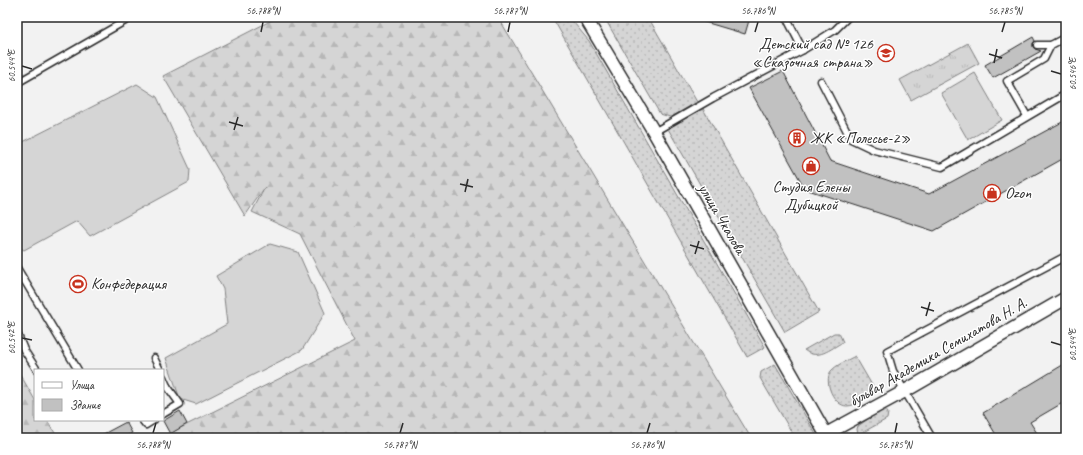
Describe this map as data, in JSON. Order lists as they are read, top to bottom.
{
  "streets": {
    "street": ["улица Чкалова", "бульвар Академика Семихатова Н. А."]
  },
  "crossings": [
    ["улица Чкалова", "бульвар Академика Семихатова Н. А."]
  ],
  "places": {
    "school or university": ["Детский сад № 126 «Сказочная страна»"],
    "building": ["ЖК «Полесье-2»"],
    "shop": ["Студия Елены Дубицкой", "Ozon"],
    "sports": ["Конфедерация"]
  },
  "legend": ["Улица", "Здание"],
  "coordinates": [
    "56.788°N",
    "56.787°N",
    "56.786°N",
    "56.785°N",
    "60.544°E",
    "60.546°E",
    "60.542°E"
  ]
}
